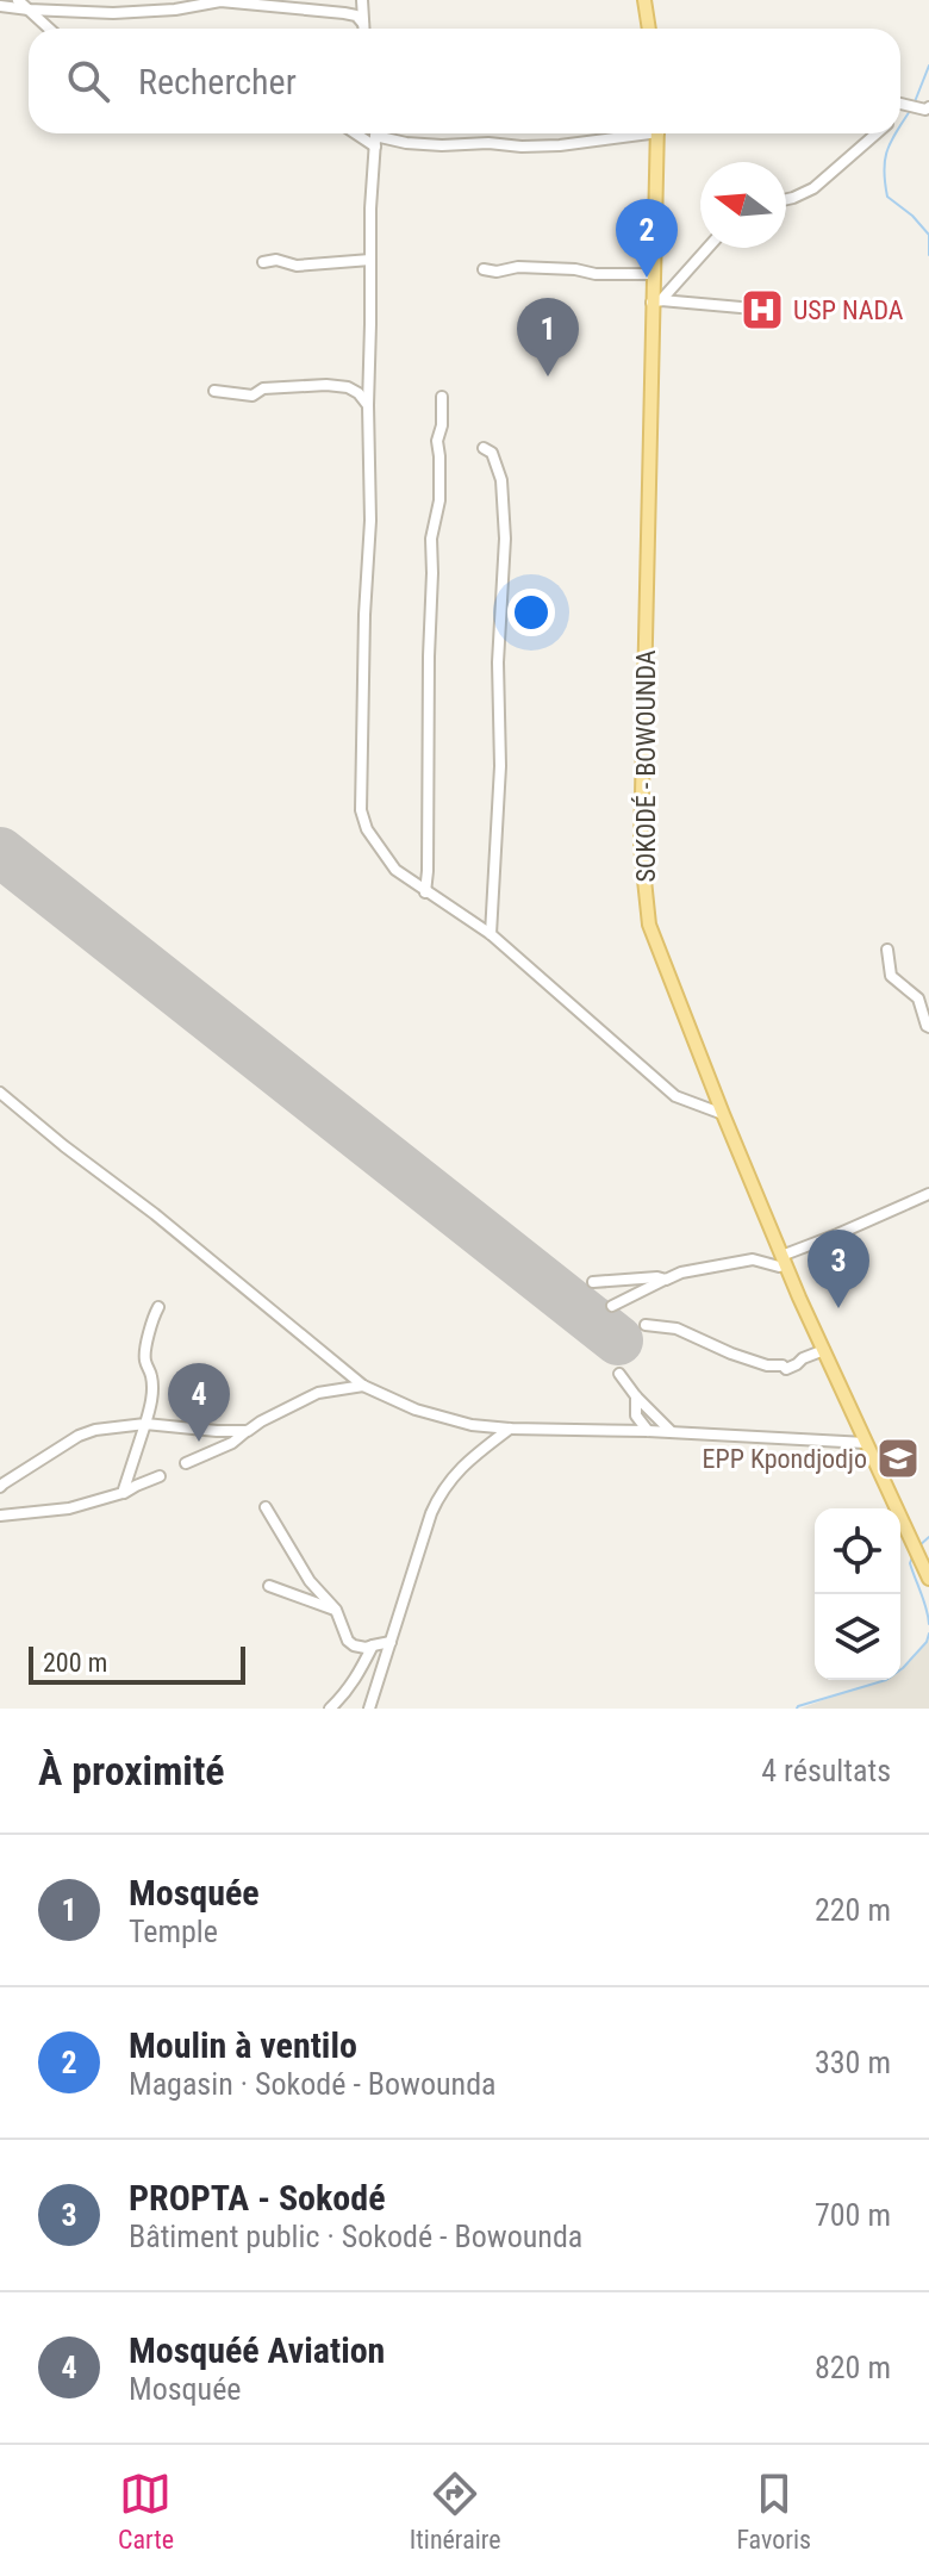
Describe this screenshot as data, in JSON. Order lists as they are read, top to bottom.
{
  "streets": {
    "main road": ["SOKODÉ - BOWOUNDA"]
  },
  "places": {
    "hospital": ["USP NADA"],
    "school or university": ["EPP Kpondjodjo"]
  },
  "scale_bar": "200 m",
  "north": "left",
  "page": {
    "search": "Rechercher",
    "pins": [
      "2",
      "1",
      "3",
      "4"
    ],
    "scale": "200 m",
    "heading": ["À proximité", "4 résultats"],
    "list": [
      {
        "mark": "1",
        "name": "Mosquée",
        "note": "Temple",
        "value": "220 m"
      },
      {
        "mark": "2",
        "name": "Moulin à ventilo",
        "note": "Magasin · Sokodé - Bowounda",
        "value": "330 m"
      },
      {
        "mark": "3",
        "name": "PROPTA - Sokodé",
        "note": "Bâtiment public · Sokodé - Bowounda",
        "value": "700 m"
      },
      {
        "mark": "4",
        "name": "Mosquéé Aviation",
        "note": "Mosquée",
        "value": "820 m"
      }
    ],
    "nav": ["Carte", "Itinéraire", "Favoris"]
  }
}
